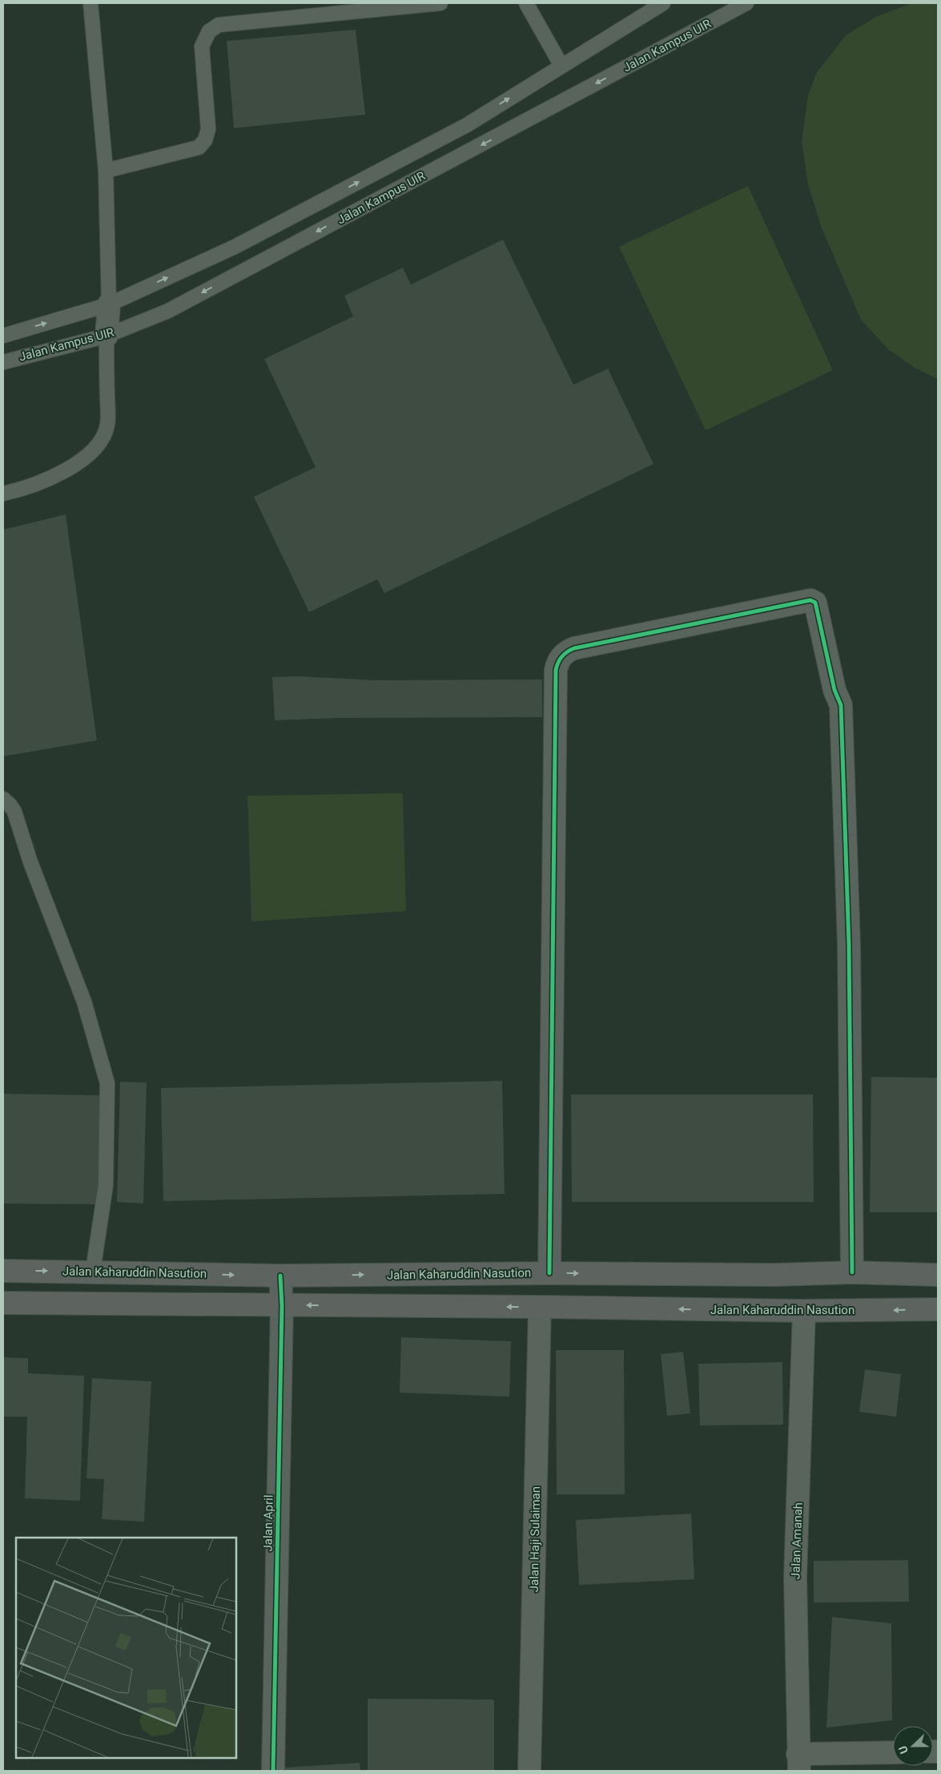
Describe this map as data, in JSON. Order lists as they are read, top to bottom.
{
  "streets": {
    "highway": ["Jalan Kaharuddin Nasution"],
    "street": ["Jalan April", "Jalan Haji Sulaiman", "Jalan Amanah"],
    "lane": ["Jalan Kampus UIR"]
  },
  "crossings": [
    ["Jalan Kaharuddin Nasution", "Jalan April"],
    ["Jalan Kaharuddin Nasution", "Jalan Haji Sulaiman"],
    ["Jalan Kaharuddin Nasution", "Jalan Amanah"]
  ],
  "north": "left"
}
